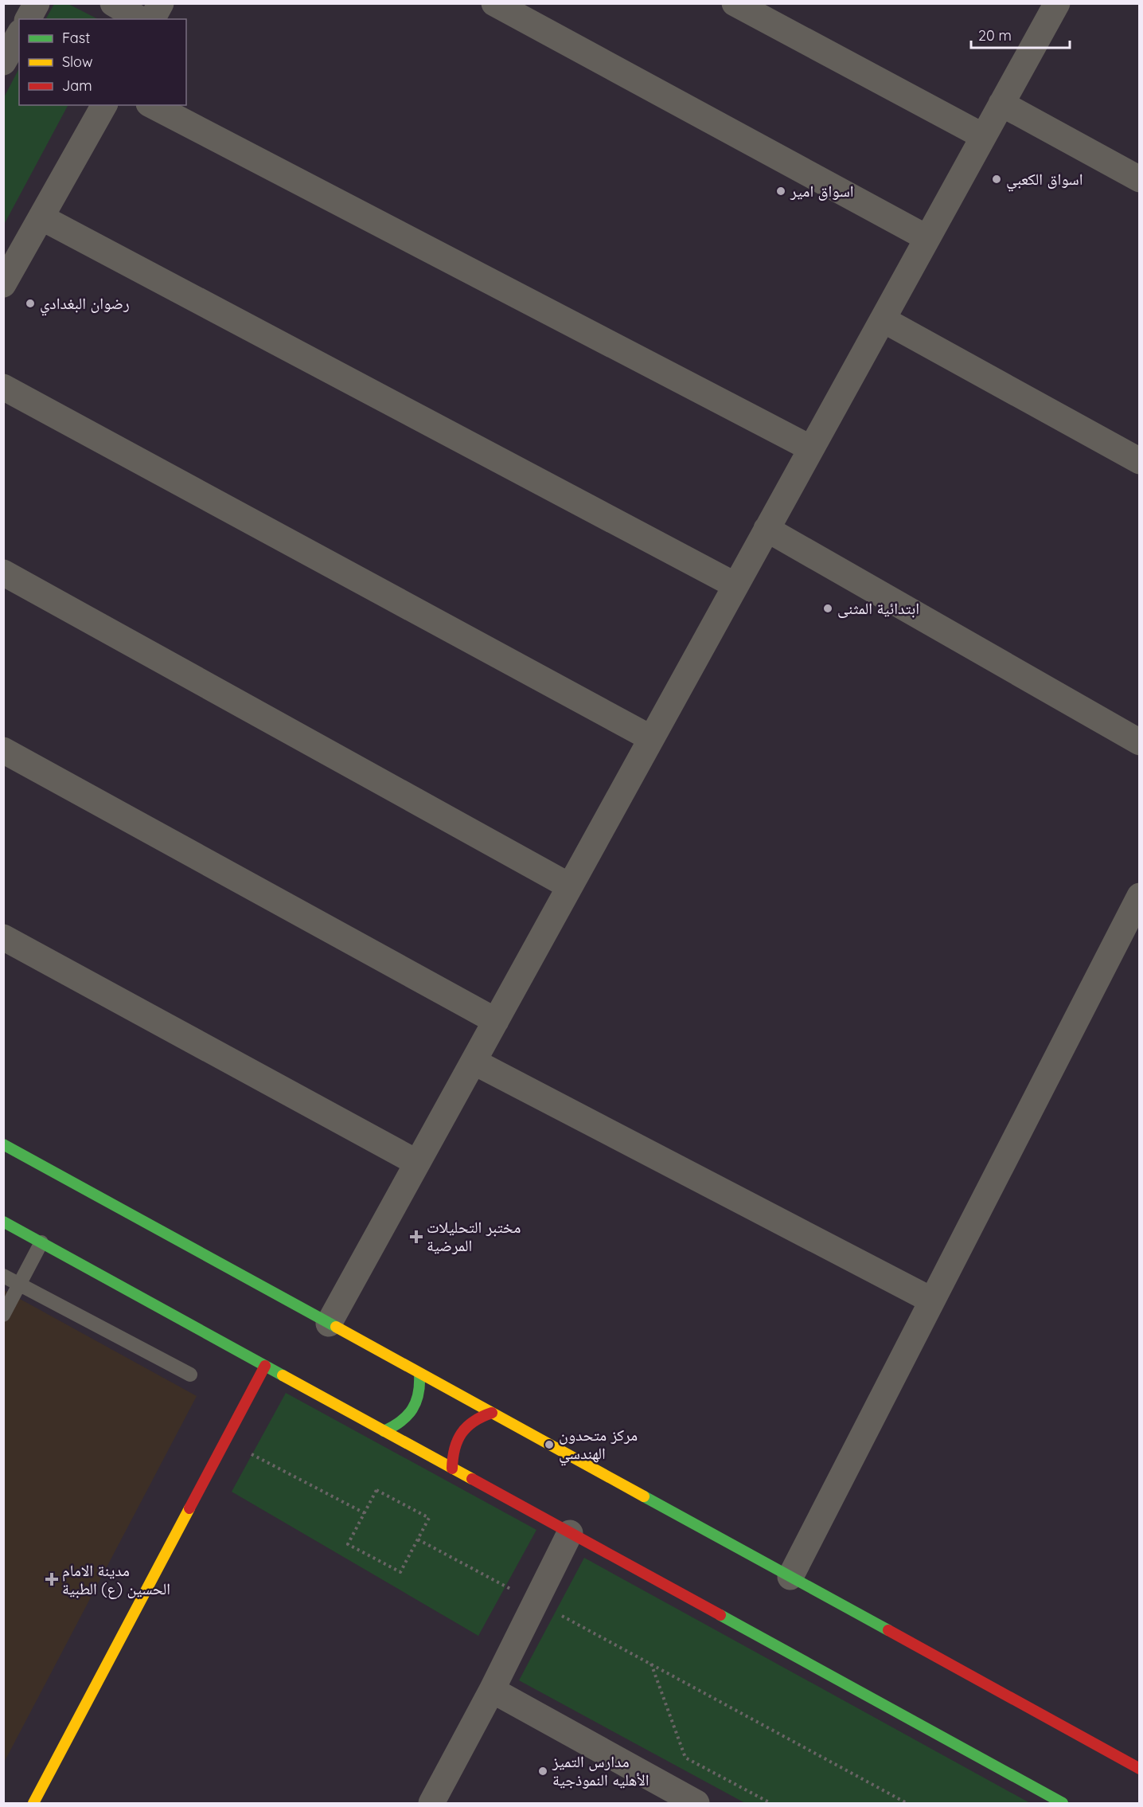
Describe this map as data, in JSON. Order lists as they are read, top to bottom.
{
  "places": {
    "other": [
      "اسواق الكعبي",
      "اسواق امير",
      "رضوان البغدادي",
      "ابتدائية المثنى",
      "مركز متحدون الهندسي",
      "مدارس التميز الأهليه النموذجية"
    ],
    "health": ["مختبر التحليلات المرضية", "مدينة الامام الحسين (ع) الطبية"]
  },
  "legend": ["Fast", "Slow", "Jam"],
  "scale_bar": "20 m"
}
